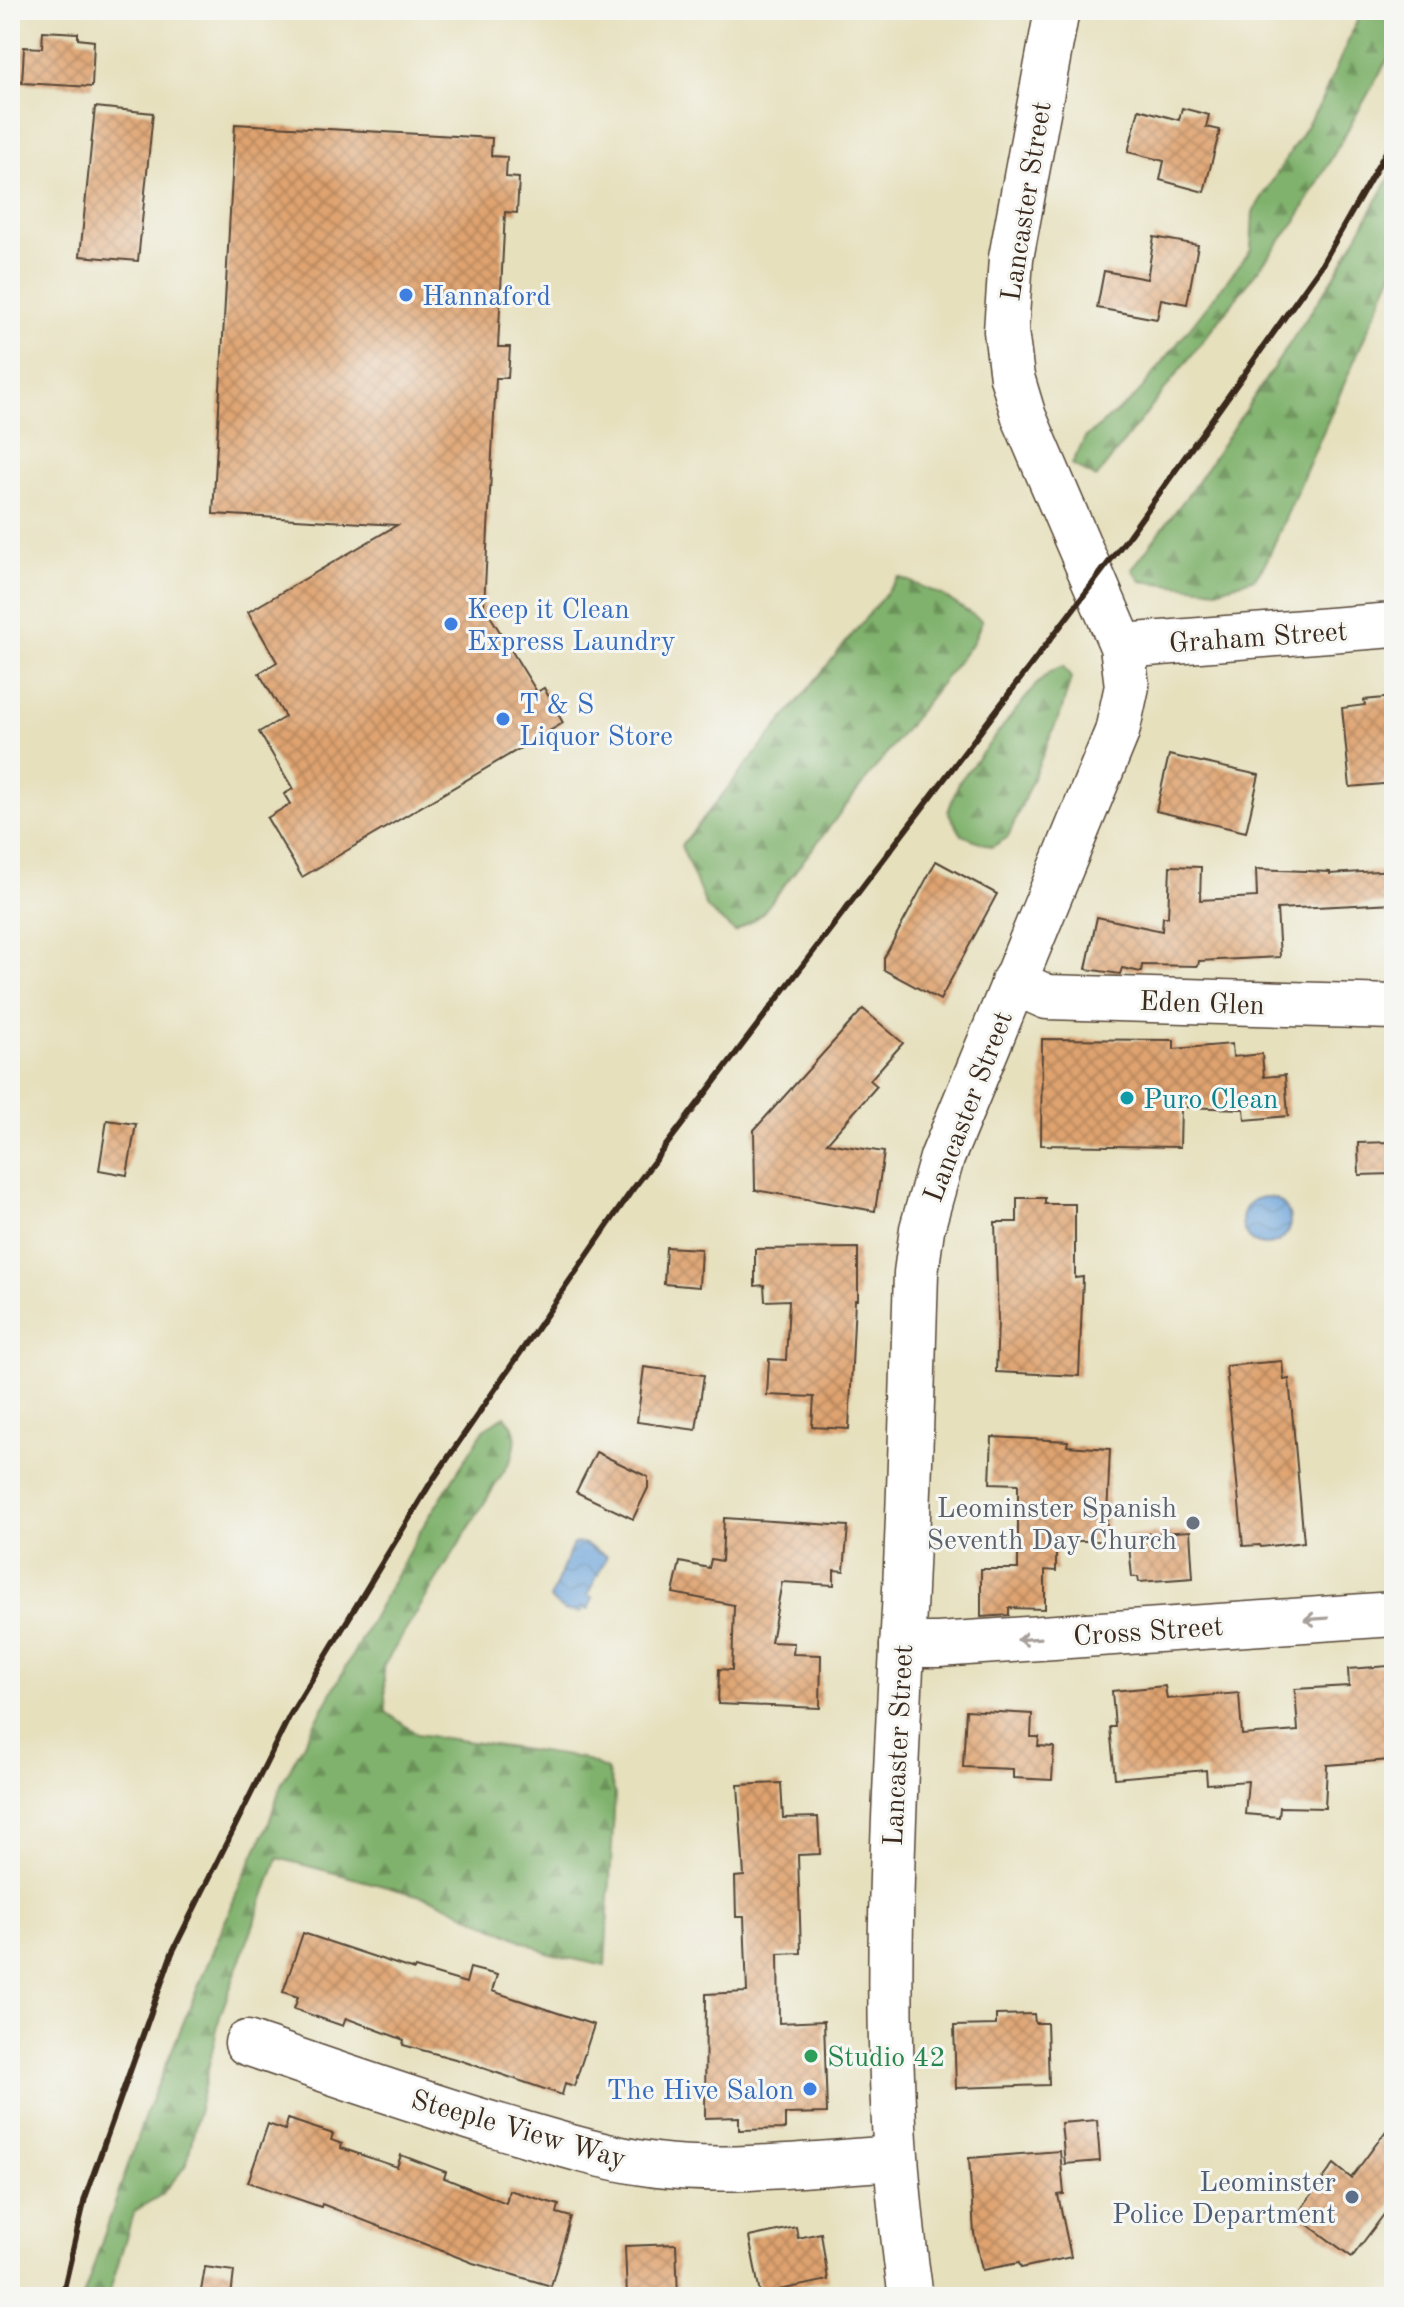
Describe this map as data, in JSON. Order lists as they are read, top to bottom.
{
  "streets": {
    "main road": [
      "Lancaster Street",
      "Graham Street",
      "Eden Glen",
      "Cross Street",
      "Steeple View Way"
    ]
  },
  "crossings": [
    ["Lancaster Street", "Graham Street"],
    ["Lancaster Street", "Eden Glen"],
    ["Lancaster Street", "Cross Street"],
    ["Lancaster Street", "Steeple View Way"]
  ],
  "one_way": ["Cross Street"],
  "places": [
    "Hannaford",
    "Keep it Clean Express Laundry",
    "T & S Liquor Store",
    "Puro Clean",
    "Leominster Spanish Seventh Day Church",
    "Studio 42",
    "The Hive Salon",
    "Leominster Police Department"
  ]
}
